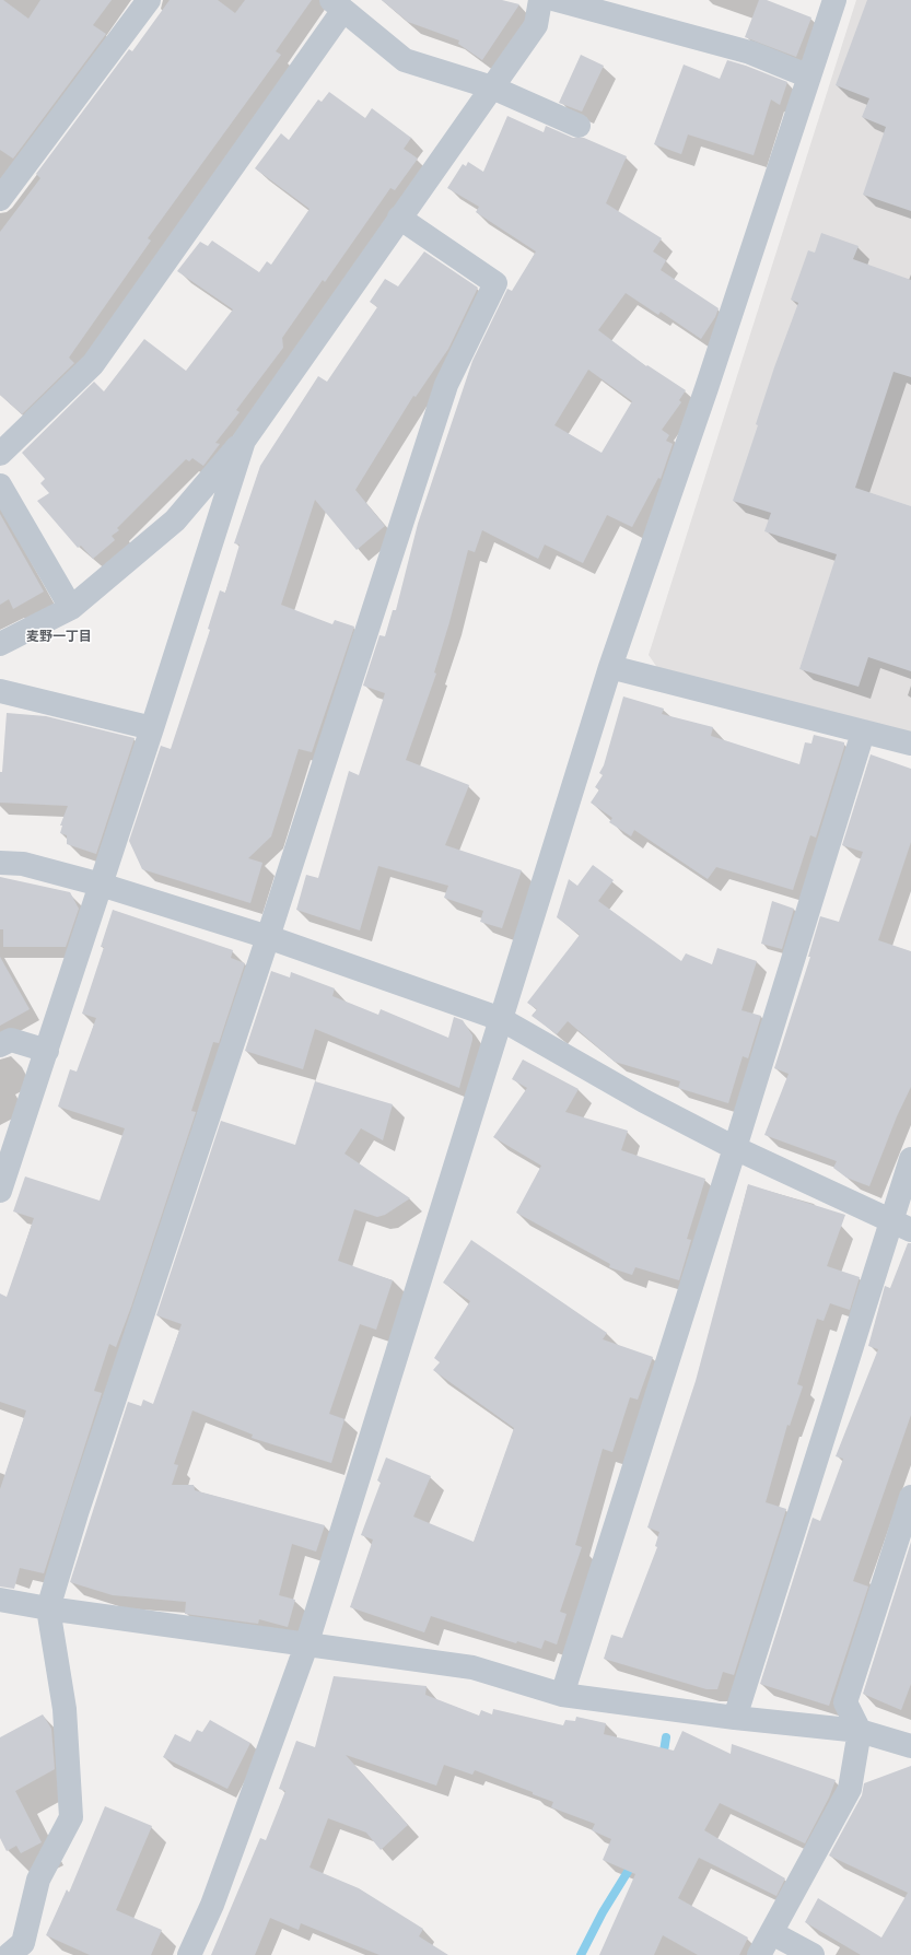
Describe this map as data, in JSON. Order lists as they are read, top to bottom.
{
  "districts": ["麦野一丁目"]
}
